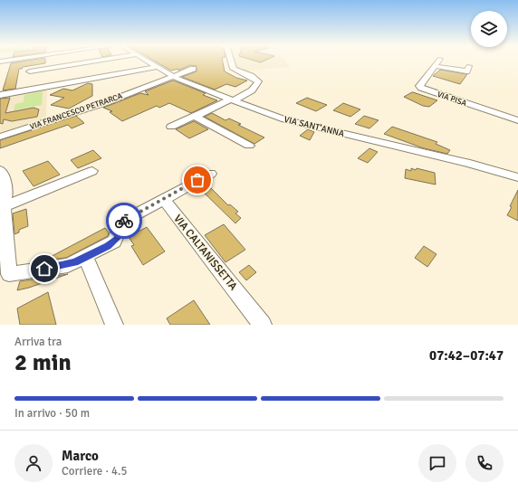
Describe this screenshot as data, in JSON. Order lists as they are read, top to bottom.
{
  "streets": {
    "street": [
      "VIA PISA",
      "VIA FRANCESCO PETRARCA",
      "VIA SANT'ANNA",
      "VIA CALTANISSETTA"
    ]
  },
  "crossings": [
    ["VIA FRANCESCO PETRARCA", "VIA SANT'ANNA"]
  ],
  "page": {
    "heading": ["2 min", "Arriva tra", "07:42–07:47"],
    "panel": ["Marco", "Corriere · 4.5"],
    "bar": "In arrivo · 50 m"
  }
}
